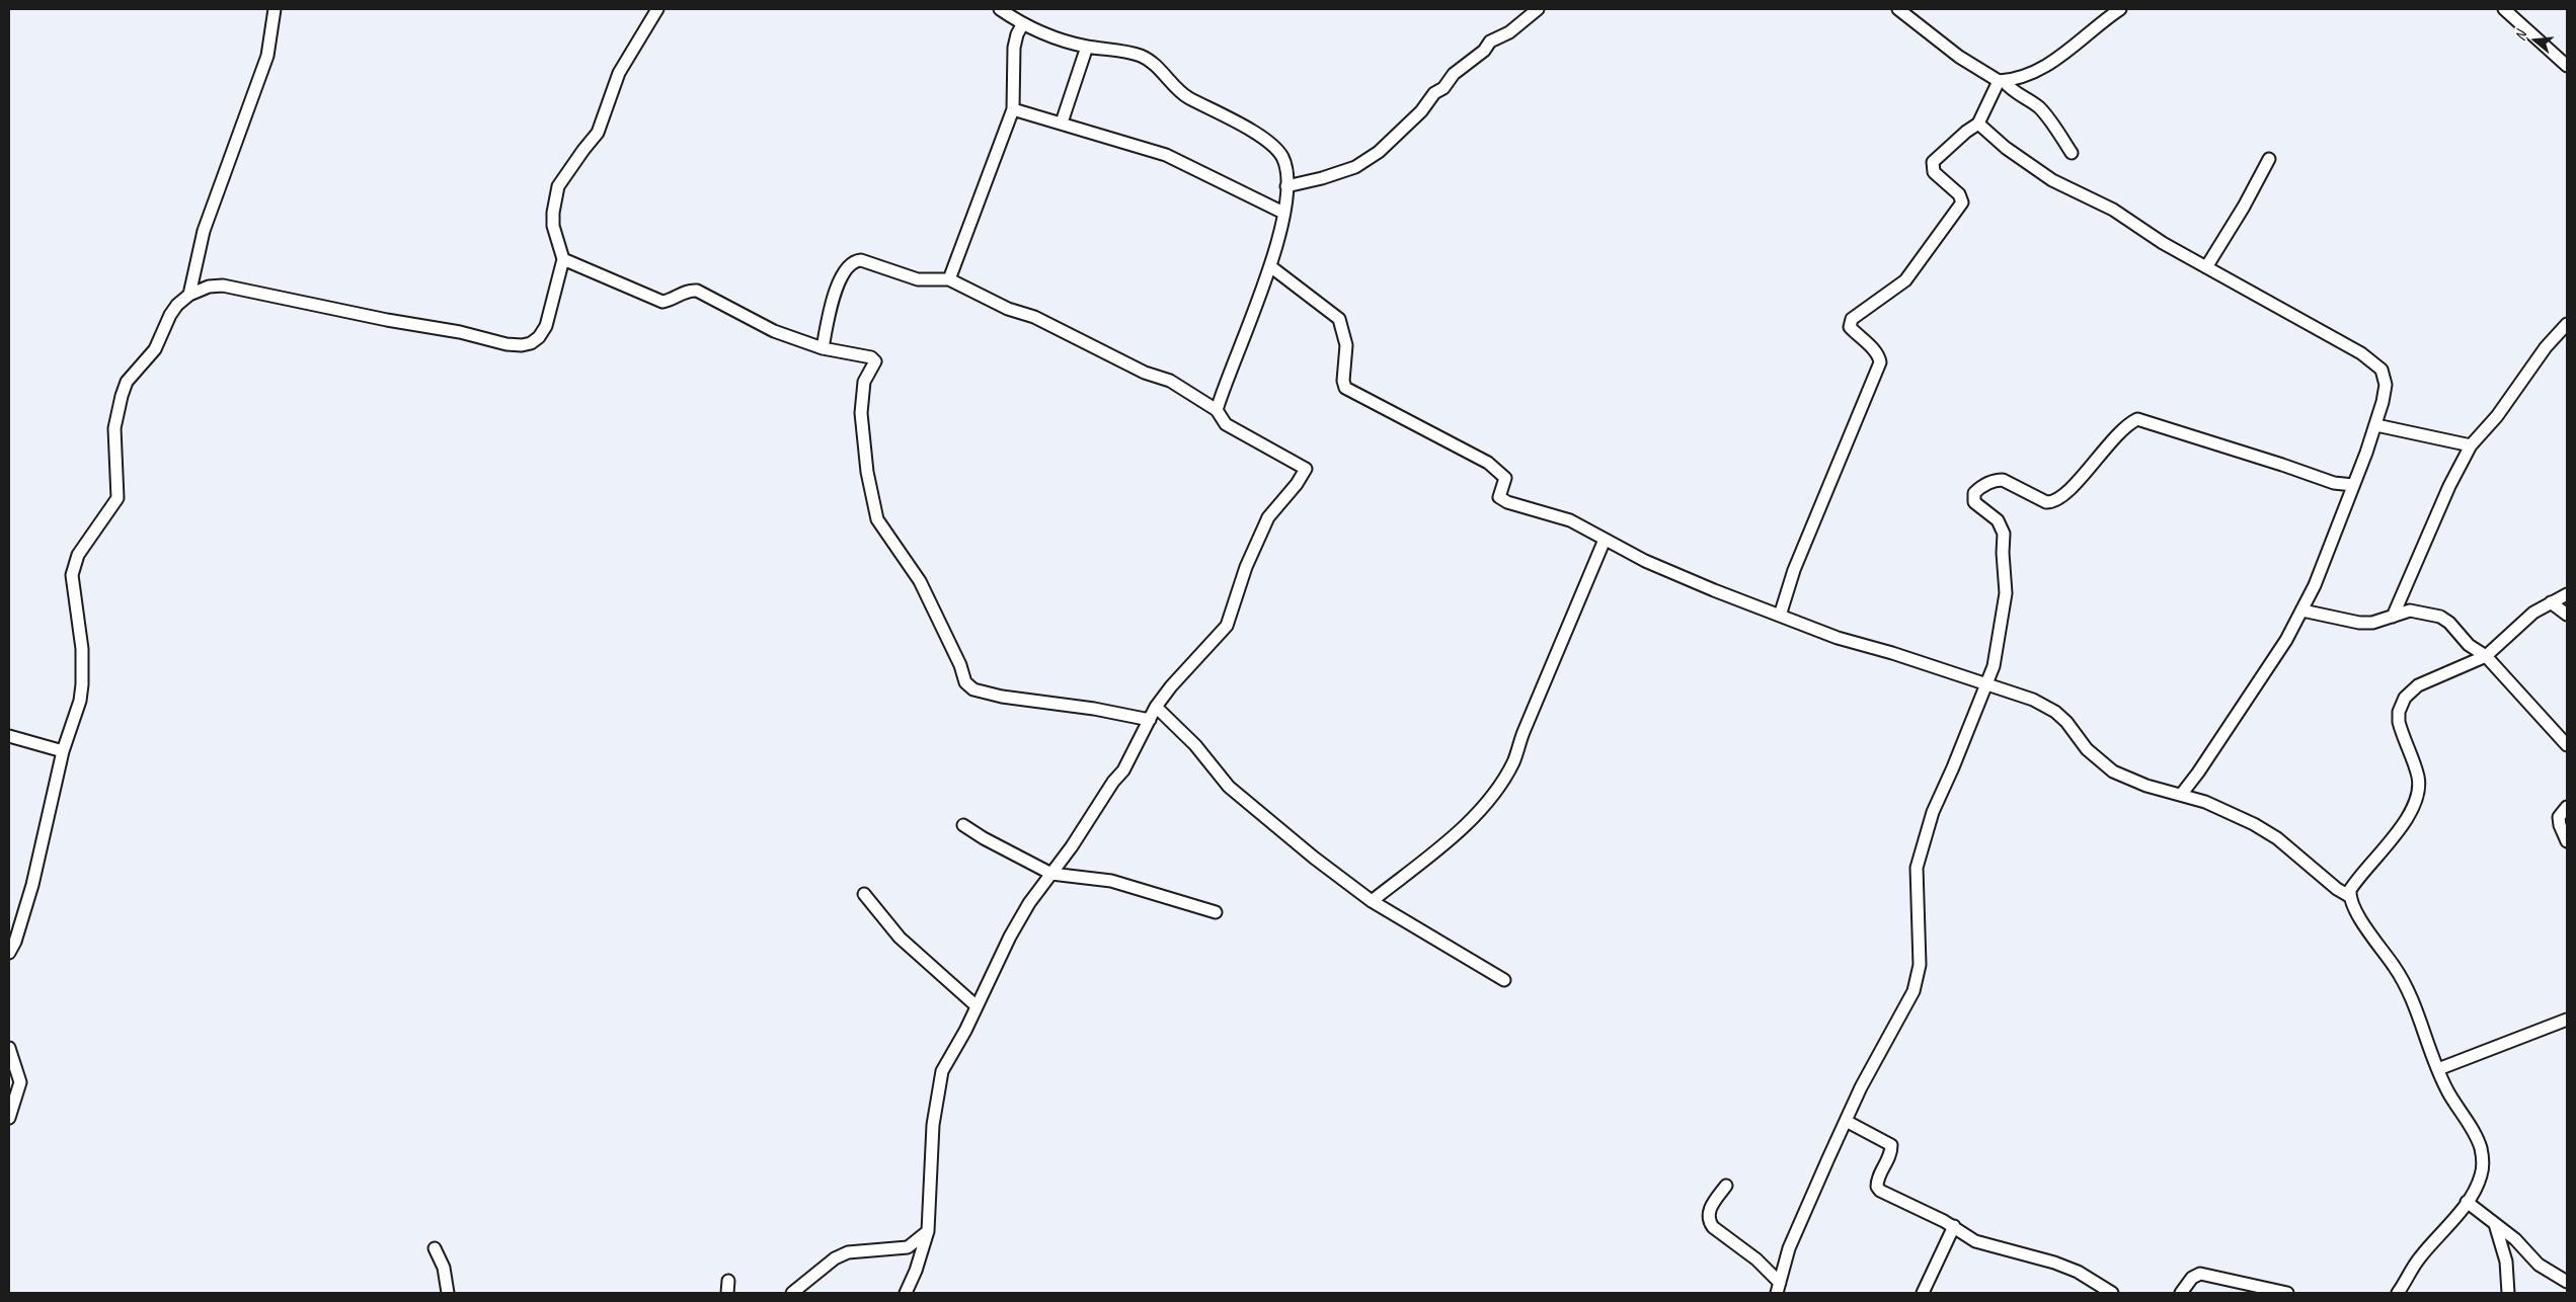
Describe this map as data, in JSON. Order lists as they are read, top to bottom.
{
  "north": "left"
}
